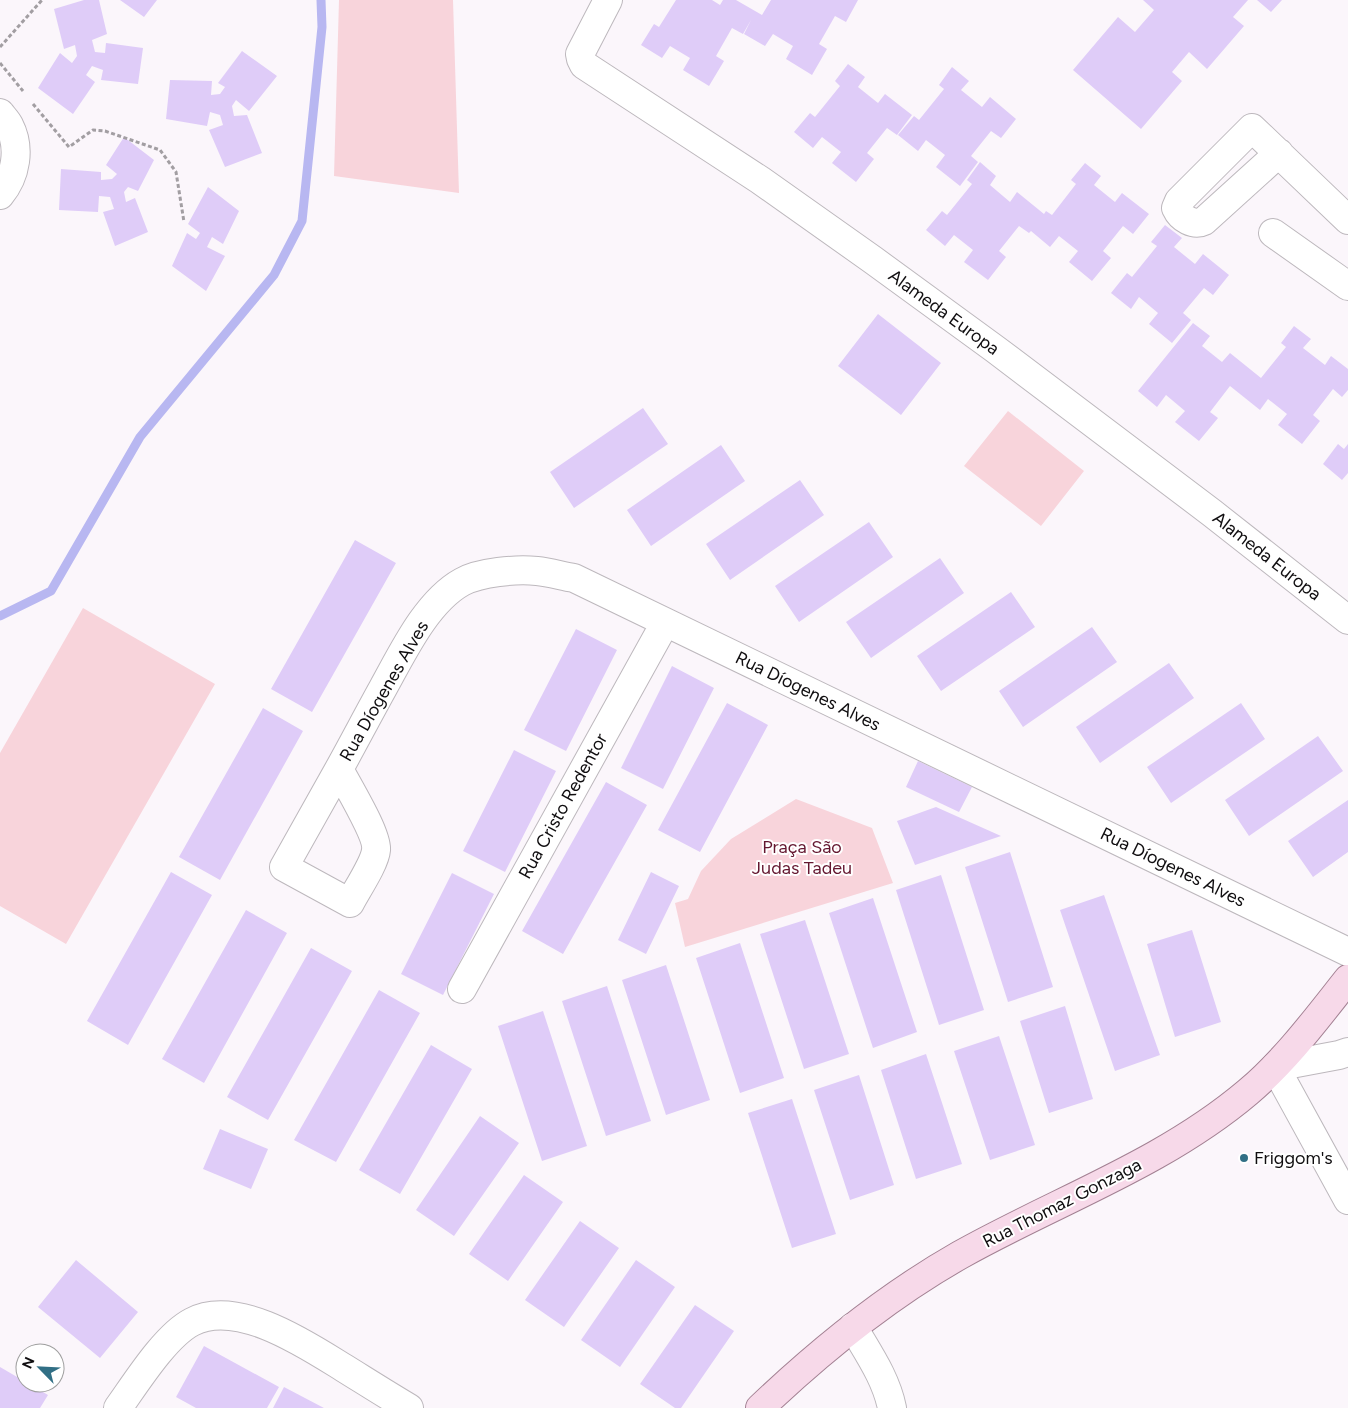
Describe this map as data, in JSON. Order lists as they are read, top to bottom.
{
  "streets": {
    "main road": ["Rua Thomaz Gonzaga"],
    "street": ["Alameda Europa", "Rua Díogenes Alves", "Rua Cristo Redentor"]
  },
  "crossings": [
    ["Rua Díogenes Alves", "Rua Cristo Redentor"]
  ],
  "parks": ["Praça São Judas Tadeu"],
  "places": ["Friggom's"],
  "north": "top left"
}
